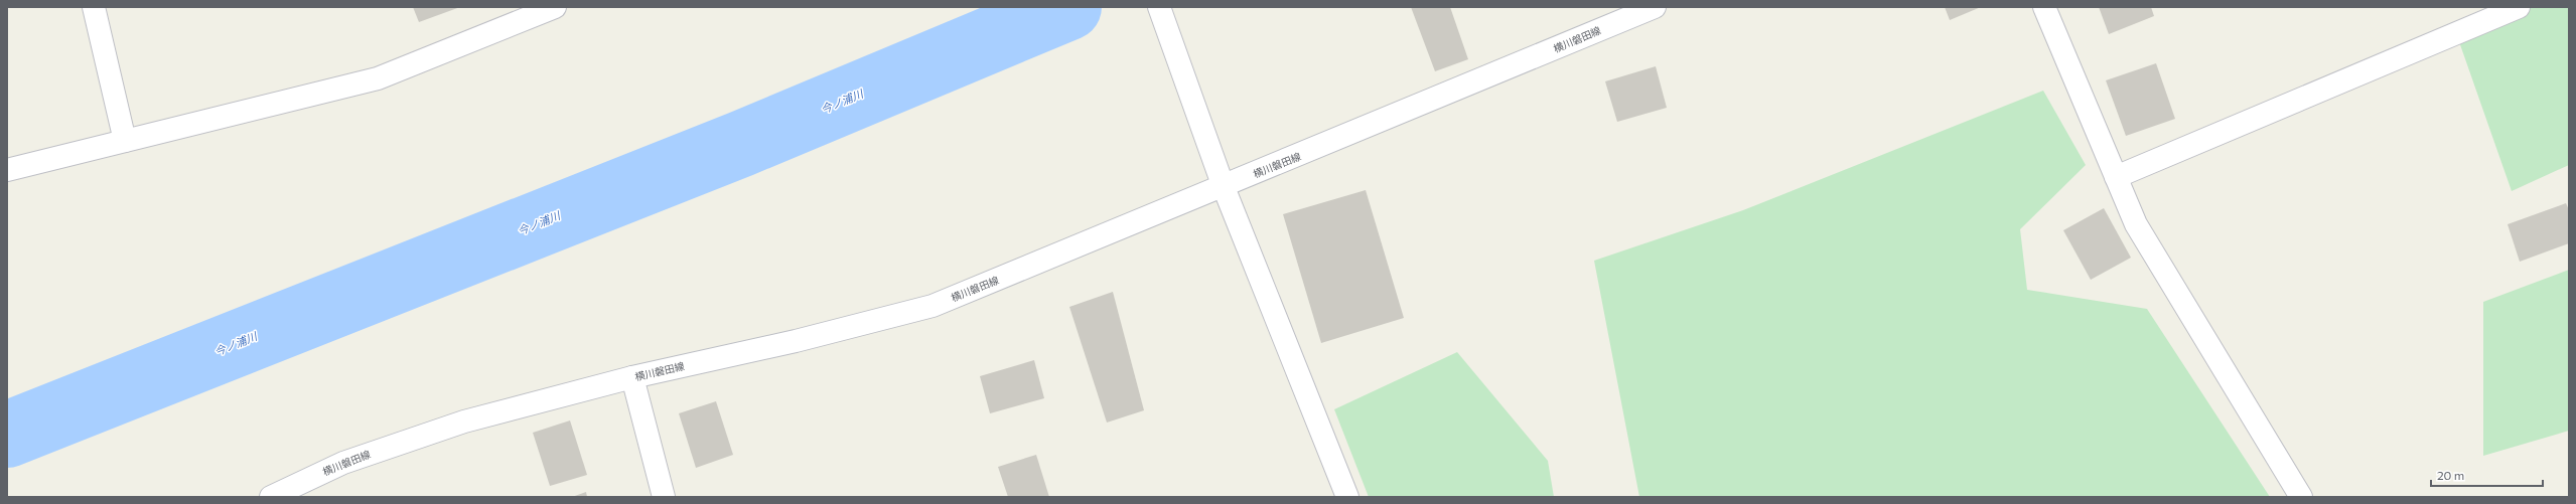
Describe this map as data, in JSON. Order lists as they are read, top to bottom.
{
  "streets": {
    "street": ["横川磐田線"]
  },
  "water": ["今ノ浦川"],
  "scale_bar": "20 m"
}
